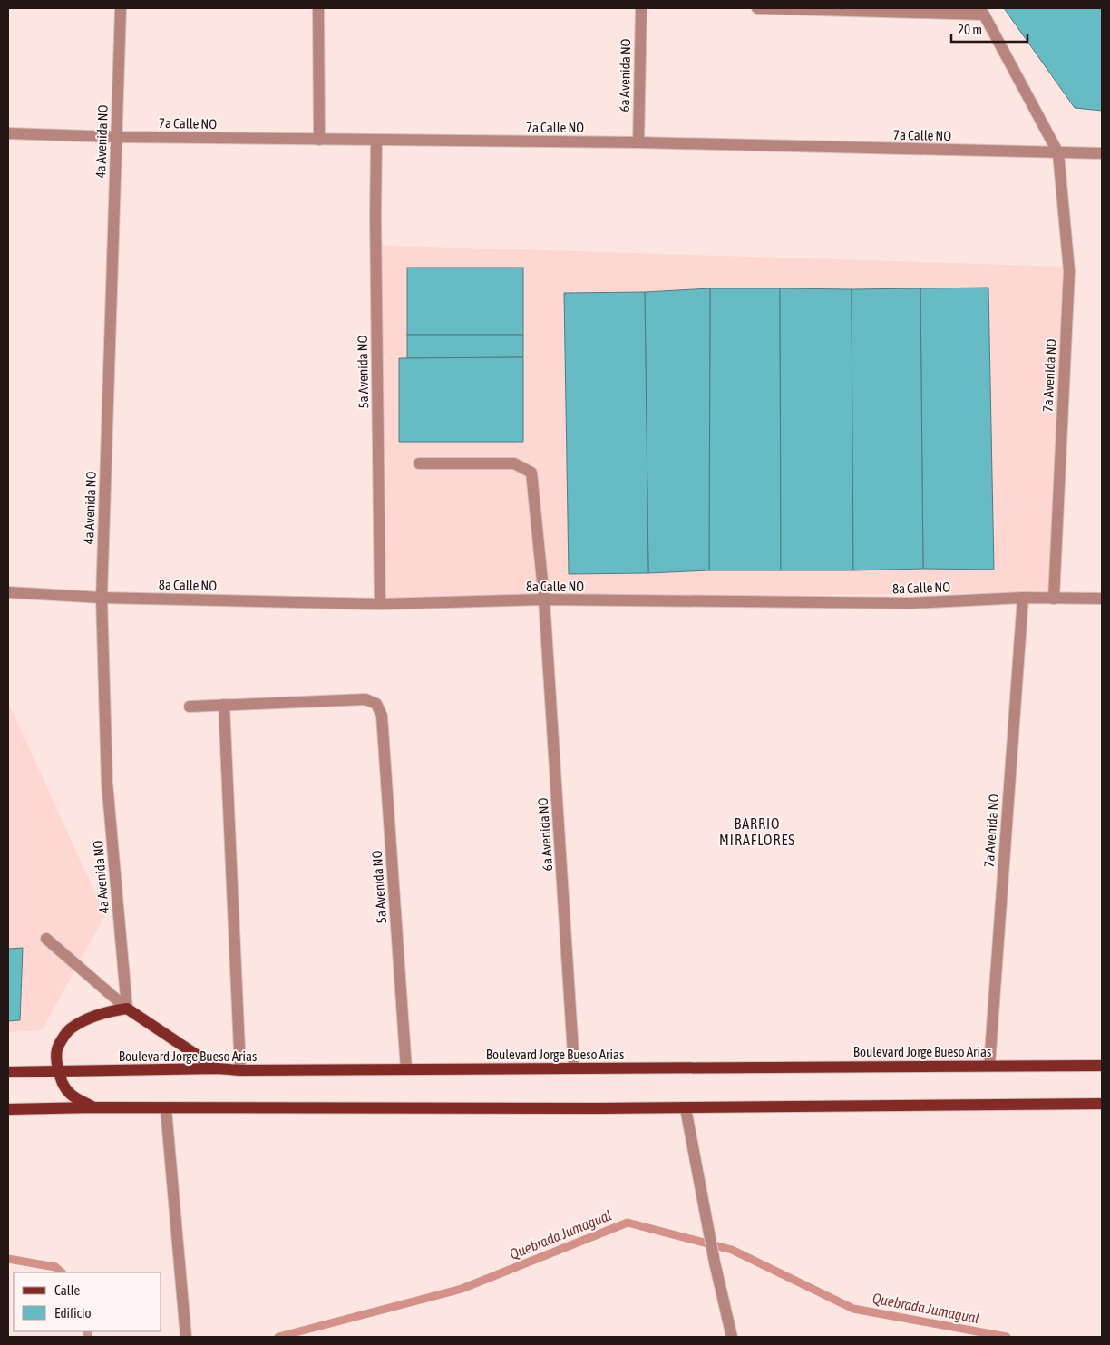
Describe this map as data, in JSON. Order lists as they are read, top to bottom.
{
  "streets": {
    "main road": ["Boulevard Jorge Bueso Arias"],
    "street": [
      "6a Avenida NO",
      "7a Calle NO",
      "4a Avenida NO",
      "5a Avenida NO",
      "7a Avenida NO",
      "8a Calle NO"
    ]
  },
  "crossings": [
    ["6a Avenida NO", "7a Calle NO"],
    ["6a Avenida NO", "8a Calle NO"],
    ["6a Avenida NO", "Boulevard Jorge Bueso Arias"],
    ["7a Calle NO", "4a Avenida NO"],
    ["7a Calle NO", "5a Avenida NO"],
    ["7a Calle NO", "7a Avenida NO"],
    ["4a Avenida NO", "8a Calle NO"],
    ["5a Avenida NO", "8a Calle NO"],
    ["5a Avenida NO", "Boulevard Jorge Bueso Arias"],
    ["7a Avenida NO", "8a Calle NO"],
    ["7a Avenida NO", "Boulevard Jorge Bueso Arias"]
  ],
  "districts": ["BARRIO MIRAFLORES"],
  "water": ["Quebrada Jumagual"],
  "legend": ["Calle", "Edificio"],
  "scale_bar": "20 m"
}
